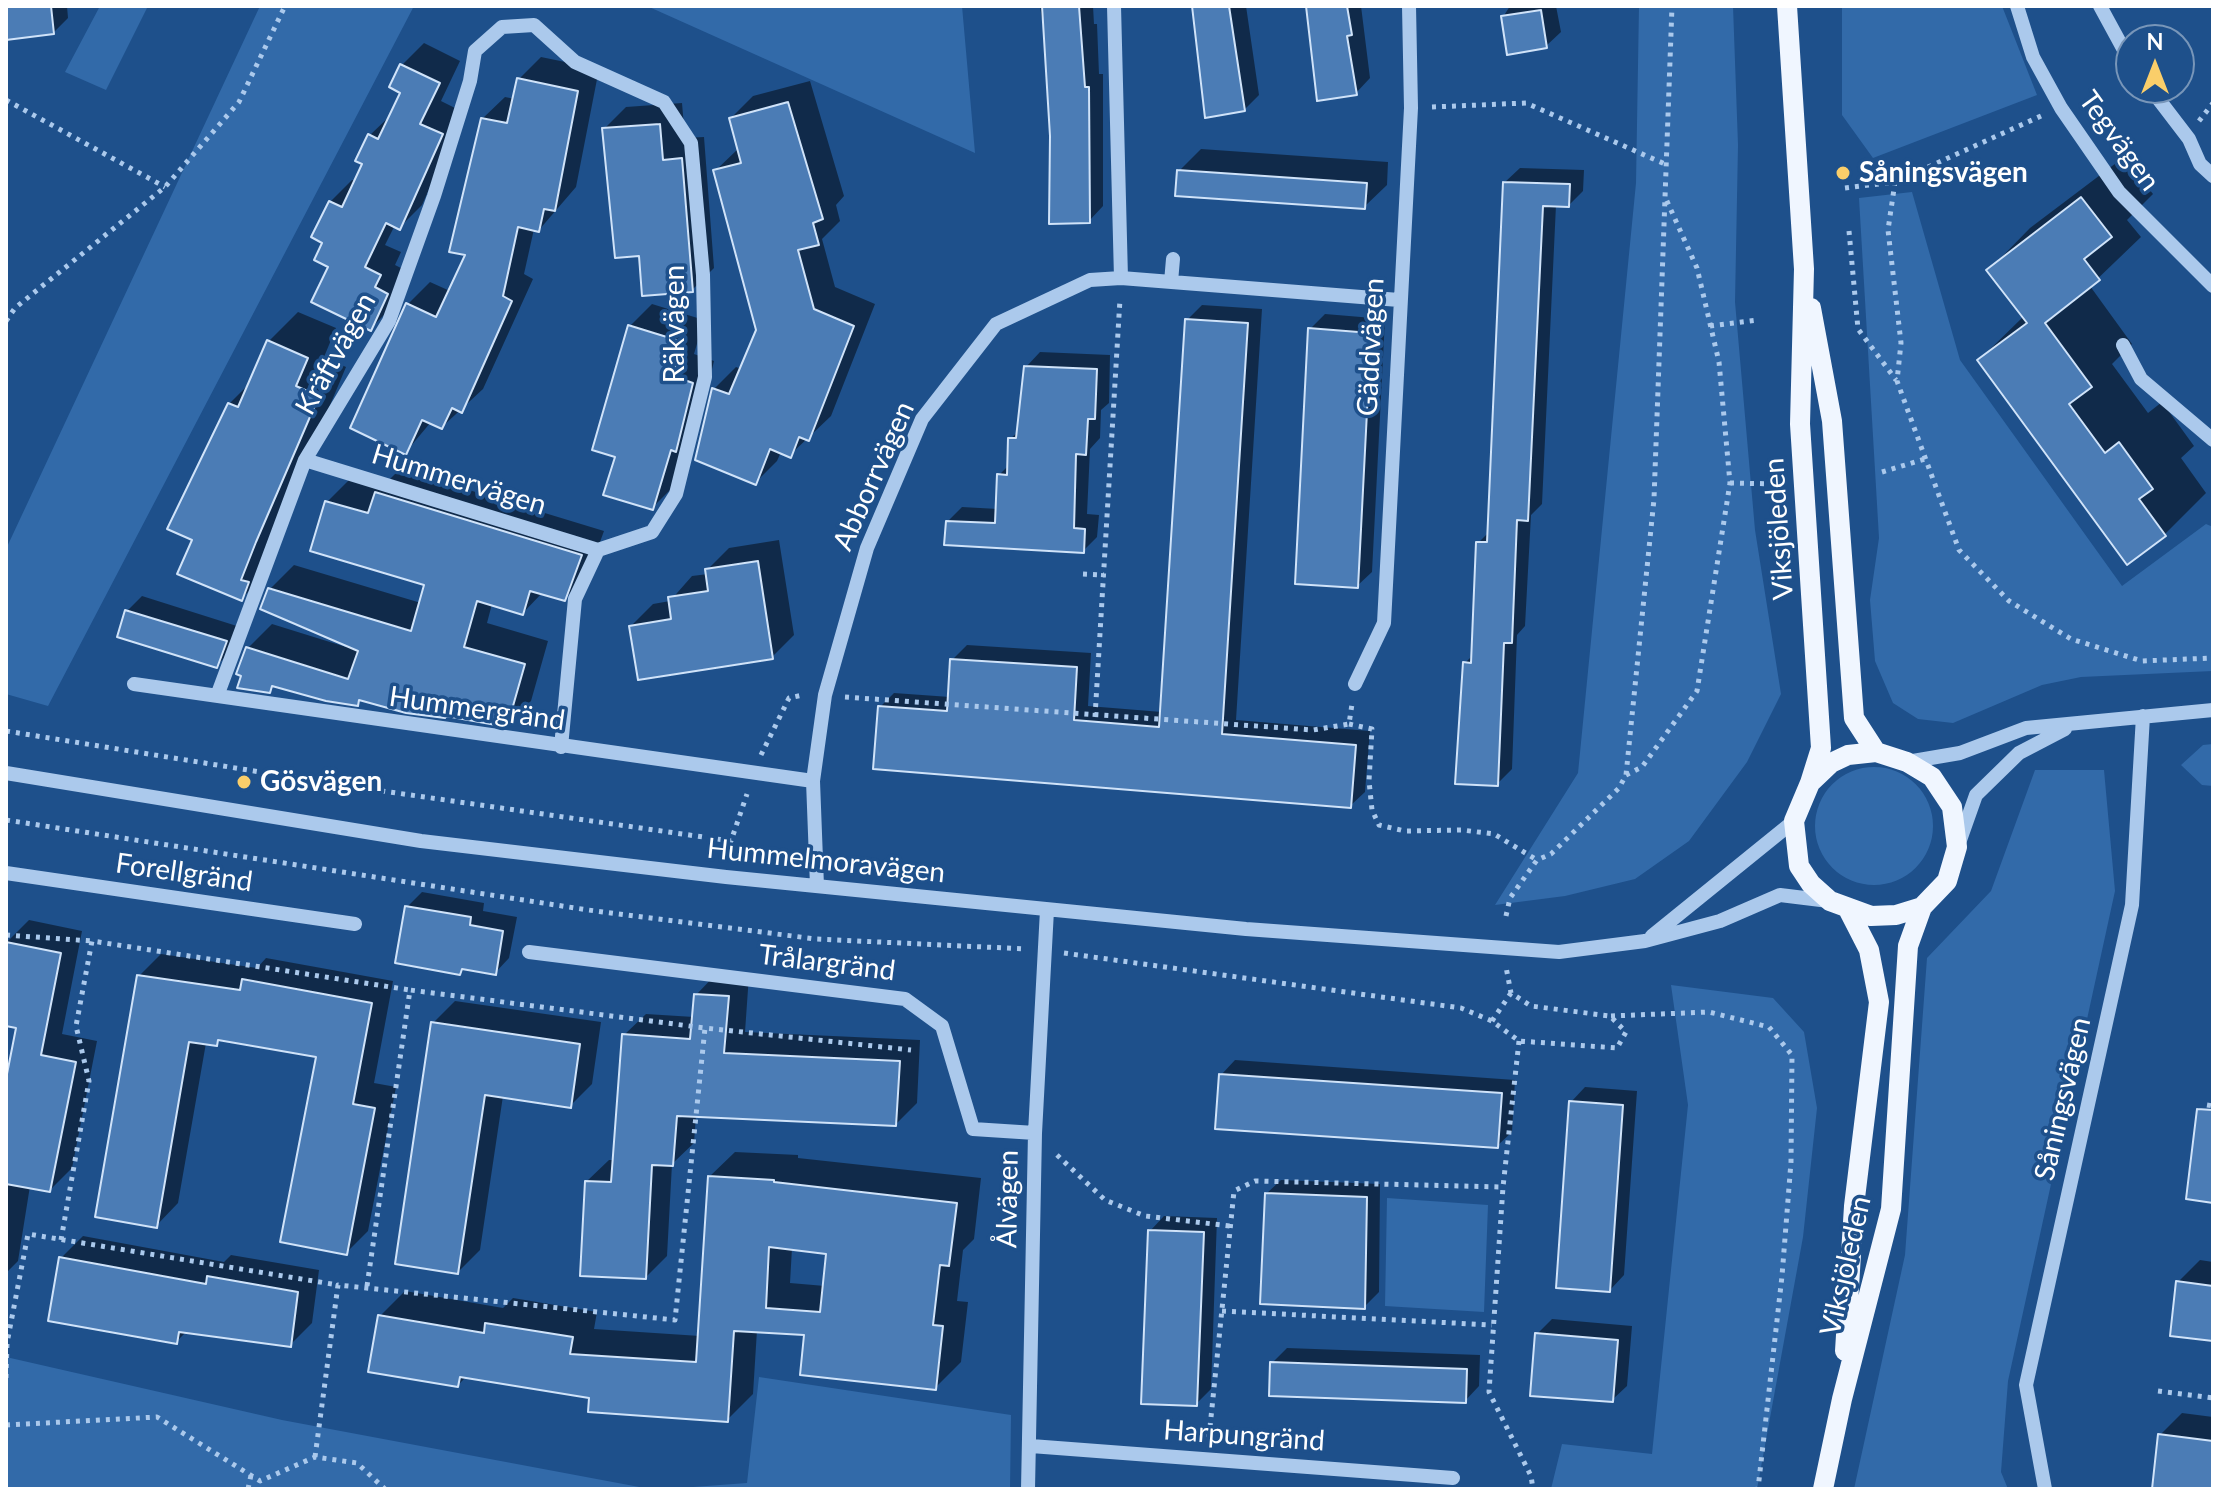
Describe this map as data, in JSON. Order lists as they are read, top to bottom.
{
  "streets": {
    "main road": ["Viksjöleden"],
    "street": [
      "Tegvägen",
      "Räkvägen",
      "Gäddvägen",
      "Kräftvägen",
      "Abborrvägen",
      "Hummervägen",
      "Hummergränd",
      "Hummelmoravägen",
      "Forellgränd",
      "Trålargränd",
      "Såningsvägen",
      "Ålvägen",
      "Harpungränd"
    ]
  },
  "crossings": [
    ["Räkvägen", "Kräftvägen"],
    ["Räkvägen", "Hummervägen"],
    ["Gäddvägen", "Abborrvägen"],
    ["Kräftvägen", "Hummervägen"],
    ["Kräftvägen", "Hummergränd"],
    ["Abborrvägen", "Hummergränd"],
    ["Abborrvägen", "Hummelmoravägen"],
    ["Viksjöleden", "Hummelmoravägen"],
    ["Hummelmoravägen", "Ålvägen"],
    ["Trålargränd", "Ålvägen"],
    ["Ålvägen", "Harpungränd"]
  ],
  "places": ["Såningsvägen", "Gösvägen"],
  "north": "top"
}
